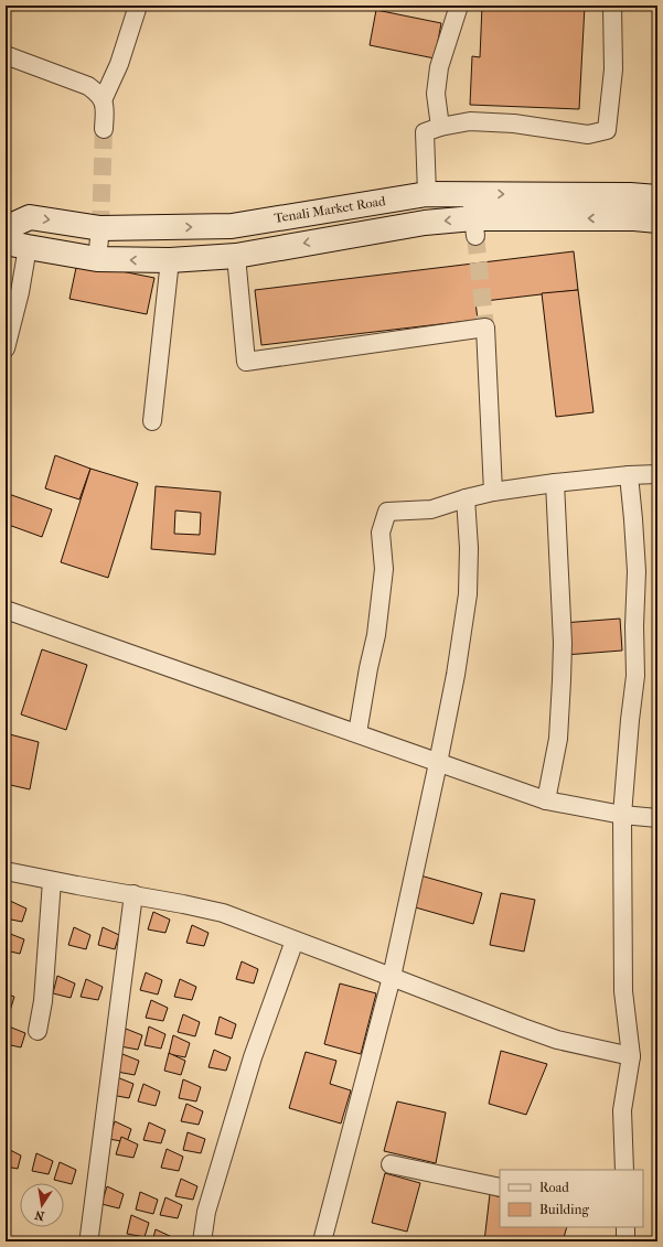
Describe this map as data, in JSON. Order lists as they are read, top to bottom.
{
  "streets": {
    "street": ["Tenali Market Road"]
  },
  "legend": ["Road", "Building"],
  "north": "bottom"
}
